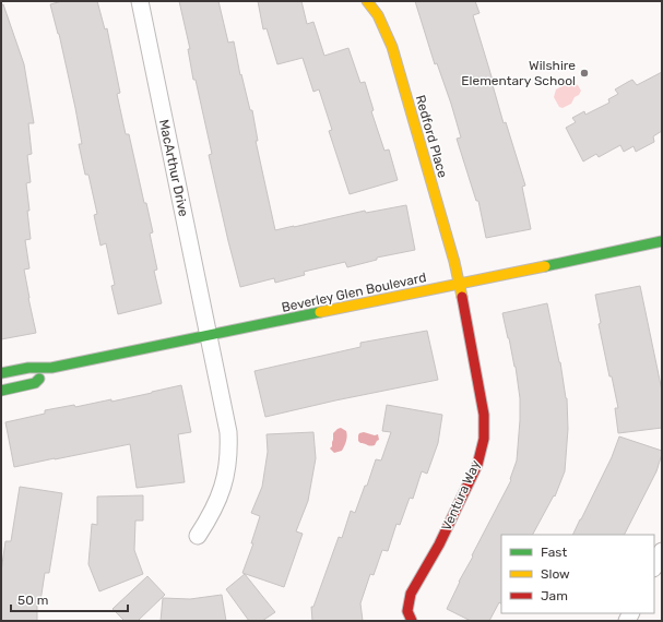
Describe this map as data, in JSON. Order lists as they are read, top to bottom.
{
  "streets": {
    "street": [
      "Redford Place",
      "MacArthur Drive",
      "Beverley Glen Boulevard",
      "Ventura Way"
    ]
  },
  "crossings": [
    ["Redford Place", "Beverley Glen Boulevard"],
    ["Redford Place", "Ventura Way"],
    ["MacArthur Drive", "Beverley Glen Boulevard"],
    ["Beverley Glen Boulevard", "Ventura Way"]
  ],
  "places": ["Wilshire Elementary School"],
  "legend": ["Fast", "Slow", "Jam"],
  "scale_bar": "50 m"
}
